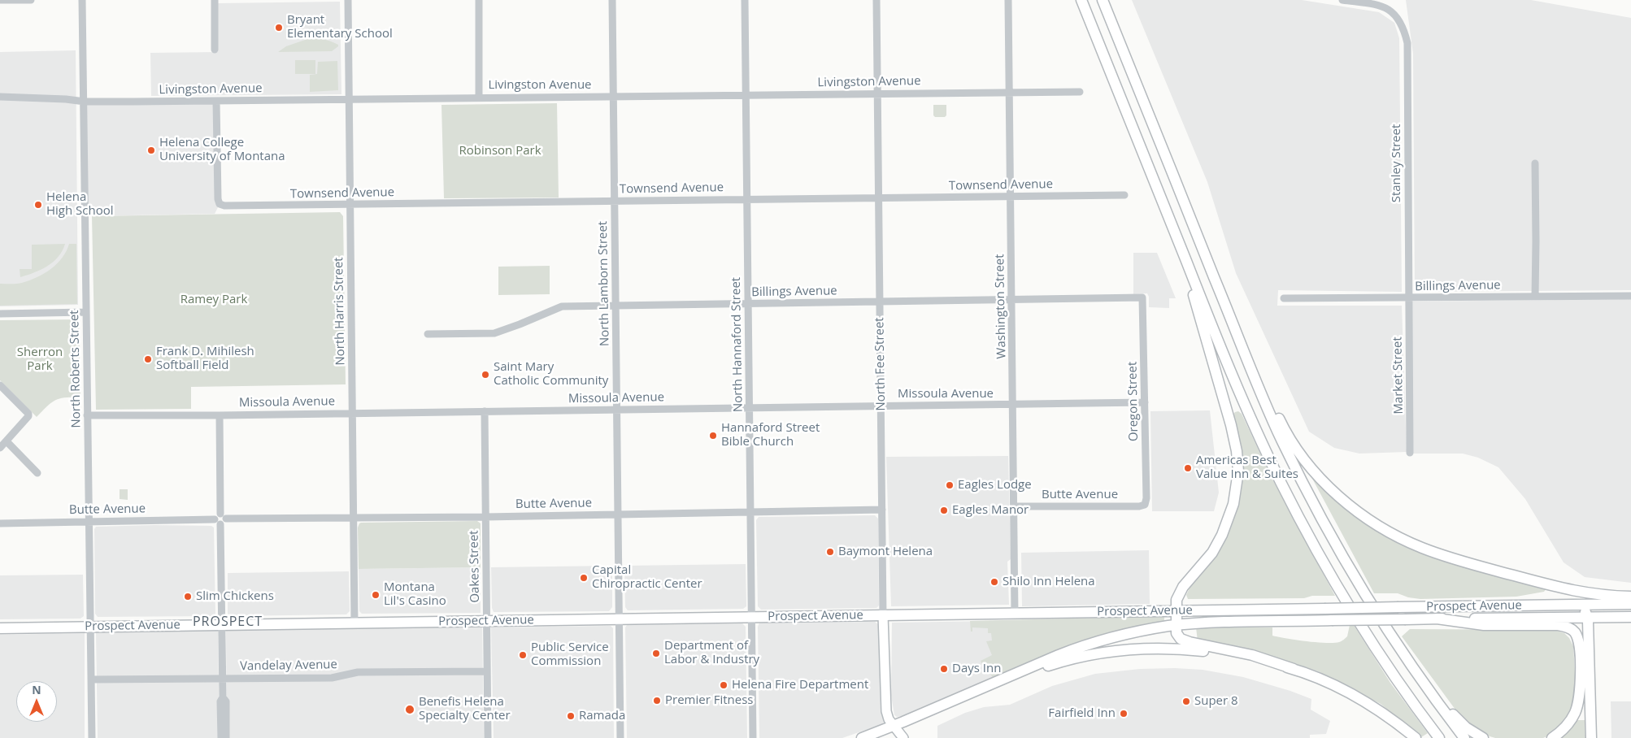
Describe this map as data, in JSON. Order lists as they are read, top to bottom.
{
  "streets": {
    "highway": ["Prospect Avenue"],
    "main road": ["North Fee Street"],
    "street": [
      "Livingston Avenue",
      "Stanley Street",
      "Townsend Avenue",
      "North Lamborn Street",
      "Billings Avenue",
      "Washington Street",
      "North Harris Street",
      "North Hannaford Street",
      "North Roberts Street",
      "Market Street",
      "Missoula Avenue",
      "Oregon Street",
      "Butte Avenue",
      "Oakes Street",
      "Vandelay Avenue"
    ]
  },
  "crossings": [
    ["Livingston Avenue", "Townsend Avenue"],
    ["Livingston Avenue", "North Lamborn Street"],
    ["Livingston Avenue", "Washington Street"],
    ["Livingston Avenue", "North Harris Street"],
    ["Livingston Avenue", "North Hannaford Street"],
    ["Livingston Avenue", "North Fee Street"],
    ["Livingston Avenue", "North Roberts Street"],
    ["Stanley Street", "Billings Avenue"],
    ["Stanley Street", "Market Street"],
    ["Townsend Avenue", "North Lamborn Street"],
    ["Townsend Avenue", "Washington Street"],
    ["Townsend Avenue", "North Harris Street"],
    ["Townsend Avenue", "North Hannaford Street"],
    ["Townsend Avenue", "North Fee Street"],
    ["North Lamborn Street", "Billings Avenue"],
    ["North Lamborn Street", "Missoula Avenue"],
    ["North Lamborn Street", "Butte Avenue"],
    ["North Lamborn Street", "Prospect Avenue"],
    ["Billings Avenue", "Washington Street"],
    ["Billings Avenue", "North Hannaford Street"],
    ["Billings Avenue", "North Fee Street"],
    ["Billings Avenue", "Market Street"],
    ["Billings Avenue", "Oregon Street"],
    ["Washington Street", "Missoula Avenue"],
    ["Washington Street", "Butte Avenue"],
    ["Washington Street", "Prospect Avenue"],
    ["North Harris Street", "Missoula Avenue"],
    ["North Harris Street", "Butte Avenue"],
    ["North Harris Street", "Prospect Avenue"],
    ["North Hannaford Street", "Missoula Avenue"],
    ["North Hannaford Street", "Butte Avenue"],
    ["North Hannaford Street", "Prospect Avenue"],
    ["North Fee Street", "Missoula Avenue"],
    ["North Fee Street", "Butte Avenue"],
    ["North Fee Street", "Prospect Avenue"],
    ["North Roberts Street", "Missoula Avenue"],
    ["North Roberts Street", "Butte Avenue"],
    ["North Roberts Street", "Prospect Avenue"],
    ["North Roberts Street", "Vandelay Avenue"],
    ["Missoula Avenue", "Oregon Street"],
    ["Missoula Avenue", "Oakes Street"],
    ["Oregon Street", "Butte Avenue"],
    ["Butte Avenue", "Oakes Street"],
    ["Oakes Street", "Prospect Avenue"],
    ["Oakes Street", "Vandelay Avenue"]
  ],
  "districts": ["PROSPECT"],
  "parks": ["Robinson Park", "Ramey Park", "Sherron Park"],
  "places": [
    "Bryant Elementary School",
    "Helena College University of Montana",
    "Helena High School",
    "Frank D. Mihilesh Softball Field",
    "Saint Mary Catholic Community",
    "Hannaford Street Bible Church",
    "Americas Best Value Inn & Suites",
    "Eagles Lodge",
    "Eagles Manor",
    "Baymont Helena",
    "Capital Chiropractic Center",
    "Shilo Inn Helena",
    "Montana Lil's Casino",
    "Slim Chickens",
    "Department of Labor & Industry",
    "Public Service Commission",
    "Days Inn",
    "Helena Fire Department",
    "Premier Fitness",
    "Super 8",
    "Benefis Helena Specialty Center",
    "Fairfield Inn",
    "Ramada"
  ],
  "north": "top"
}
